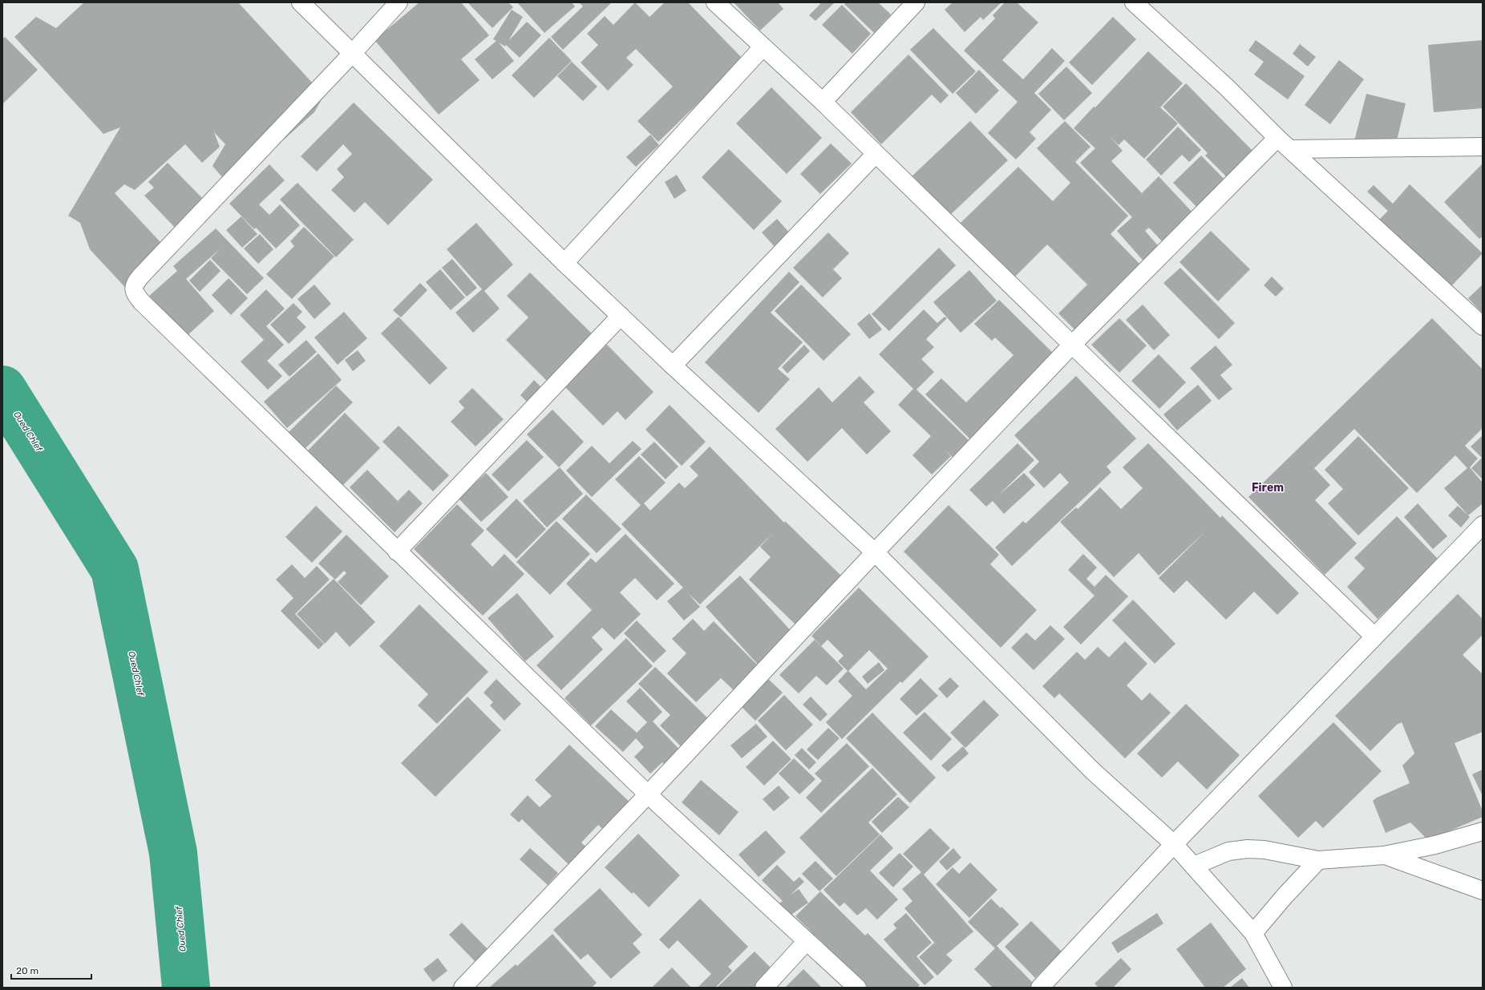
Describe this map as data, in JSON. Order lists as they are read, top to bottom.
{
  "districts": ["Firem"],
  "water": ["Oued Chlef"],
  "scale_bar": "20 m"
}
